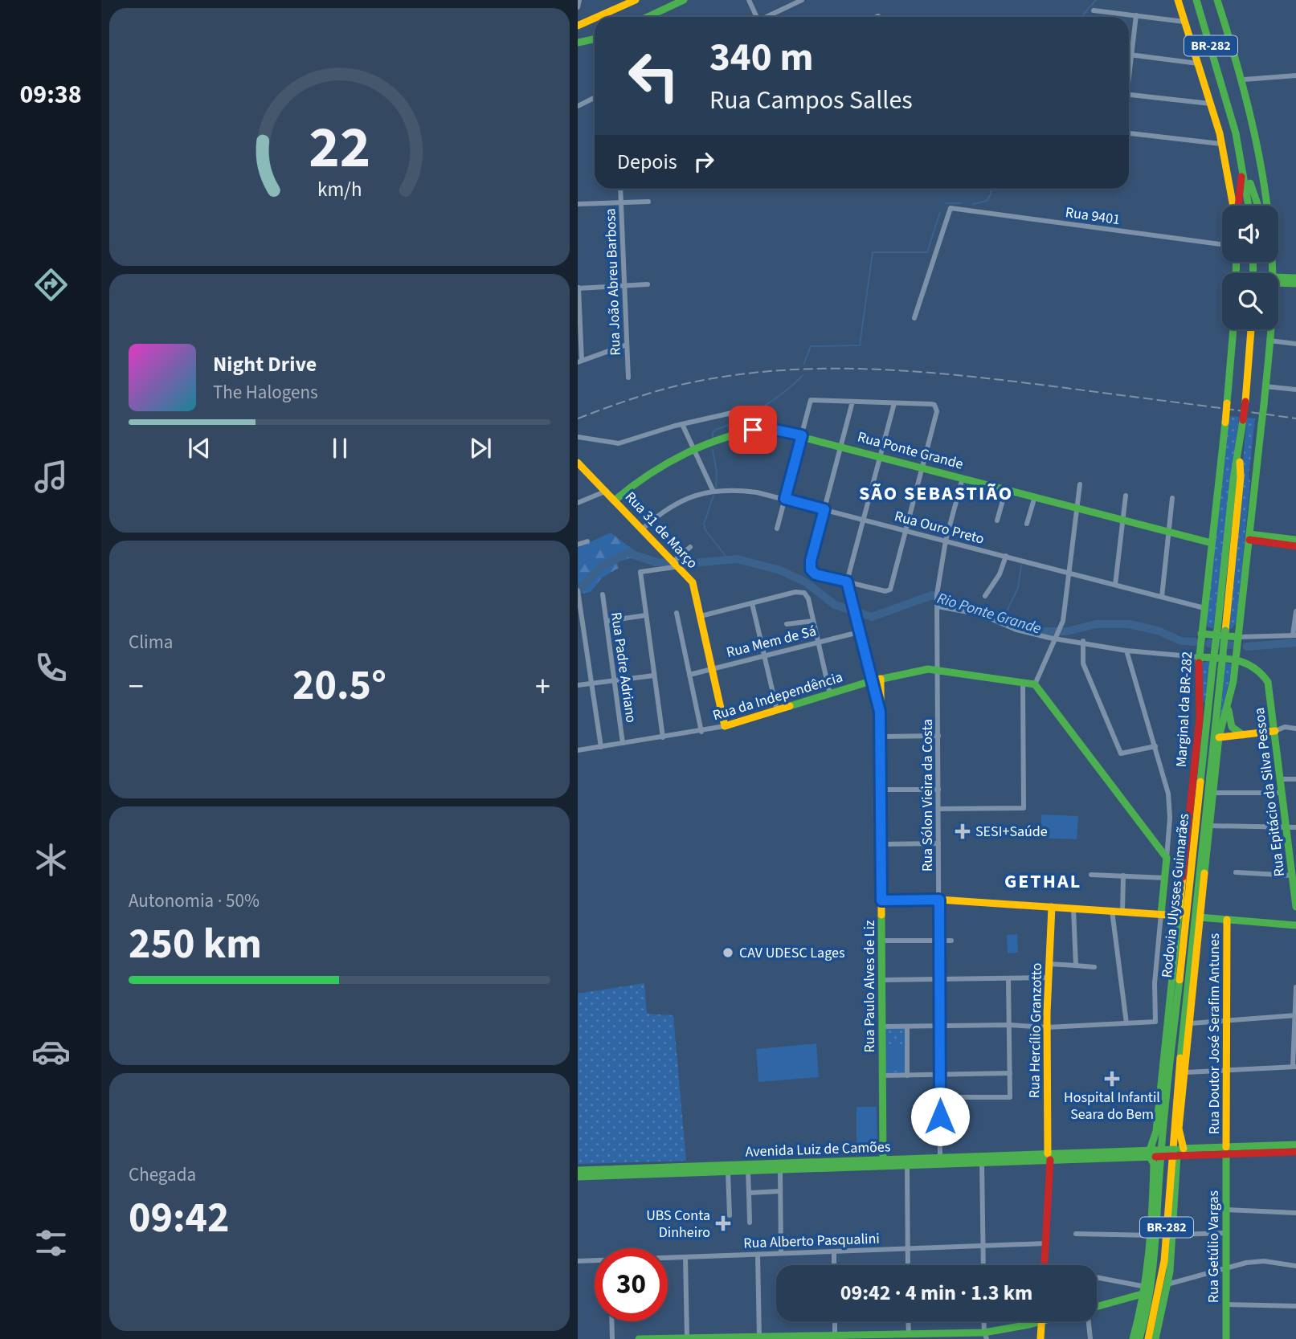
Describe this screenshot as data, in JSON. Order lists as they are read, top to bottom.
{
  "streets": {
    "main road": [
      "BR-282",
      "Rua Ponte Grande",
      "Rua 31 de Março",
      "Rua da Independência",
      "Marginal da BR-282",
      "Rua Epitácio da Silva Pessoa",
      "Rodovia Ulysses Guimarães",
      "Rua Paulo Alves de Liz",
      "Rua Hercílio Granzotto",
      "Rua Doutor José Serafim Antunes",
      "Avenida Luiz de Camões",
      "Rua Getúlio Vargas"
    ],
    "street": [
      "Rua 9401",
      "Rua João Abreu Barbosa",
      "Rua Ouro Preto",
      "Rua Mem de Sá",
      "Rua Padre Adriano",
      "Rua Sólon Vieira da Costa",
      "Rua Alberto Pasqualini"
    ]
  },
  "crossings": [
    ["Rua Ponte Grande", "Rua 31 de Março"],
    ["Rua Ponte Grande", "Marginal da BR-282"],
    ["Rua Ponte Grande", "Rua Sólon Vieira da Costa"],
    ["Rua Ouro Preto", "Rua 31 de Março"],
    ["Rua Ouro Preto", "Marginal da BR-282"],
    ["Rua Ouro Preto", "Rua Sólon Vieira da Costa"],
    ["Rua 31 de Março", "Rua Mem de Sá"],
    ["Rua 31 de Março", "Rua da Independência"],
    ["Rua Padre Adriano", "Rua da Independência"],
    ["Rua da Independência", "Rua Sólon Vieira da Costa"],
    ["Rua da Independência", "Rua Paulo Alves de Liz"],
    ["Marginal da BR-282", "Avenida Luiz de Camões"],
    ["Rua Sólon Vieira da Costa", "Avenida Luiz de Camões"],
    ["Rua Paulo Alves de Liz", "Avenida Luiz de Camões"],
    ["Rua Hercílio Granzotto", "Avenida Luiz de Camões"],
    ["Rua Hercílio Granzotto", "Rua Alberto Pasqualini"],
    ["Rua Doutor José Serafim Antunes", "Avenida Luiz de Camões"],
    ["Rua Doutor José Serafim Antunes", "Rua Getúlio Vargas"],
    ["Avenida Luiz de Camões", "Rua Getúlio Vargas"]
  ],
  "districts": ["SÃO SEBASTIÃO", "GETHAL"],
  "water": ["Rio Ponte Grande"],
  "places": {
    "health": ["SESI+Saúde", "Hospital Infantil Seara do Bem", "UBS Conta Dinheiro"],
    "other": ["CAV UDESC Lages"]
  },
  "page": {
    "tabs": "09:38",
    "turn": ["340 m", "Rua Campos Salles"],
    "then": "Depois",
    "song": ["Night Drive", "The Halogens"],
    "tile": [
      "Clima",
      ["Autonomia · 50%", "250 km"],
      ["Chegada", "09:42"]
    ],
    "heat": ["−", "20.5°", "+"],
    "limit": "30",
    "trip": "09:42 · 4 min · 1.3 km",
    "gauge": ["22", "km/h"]
  }
}
